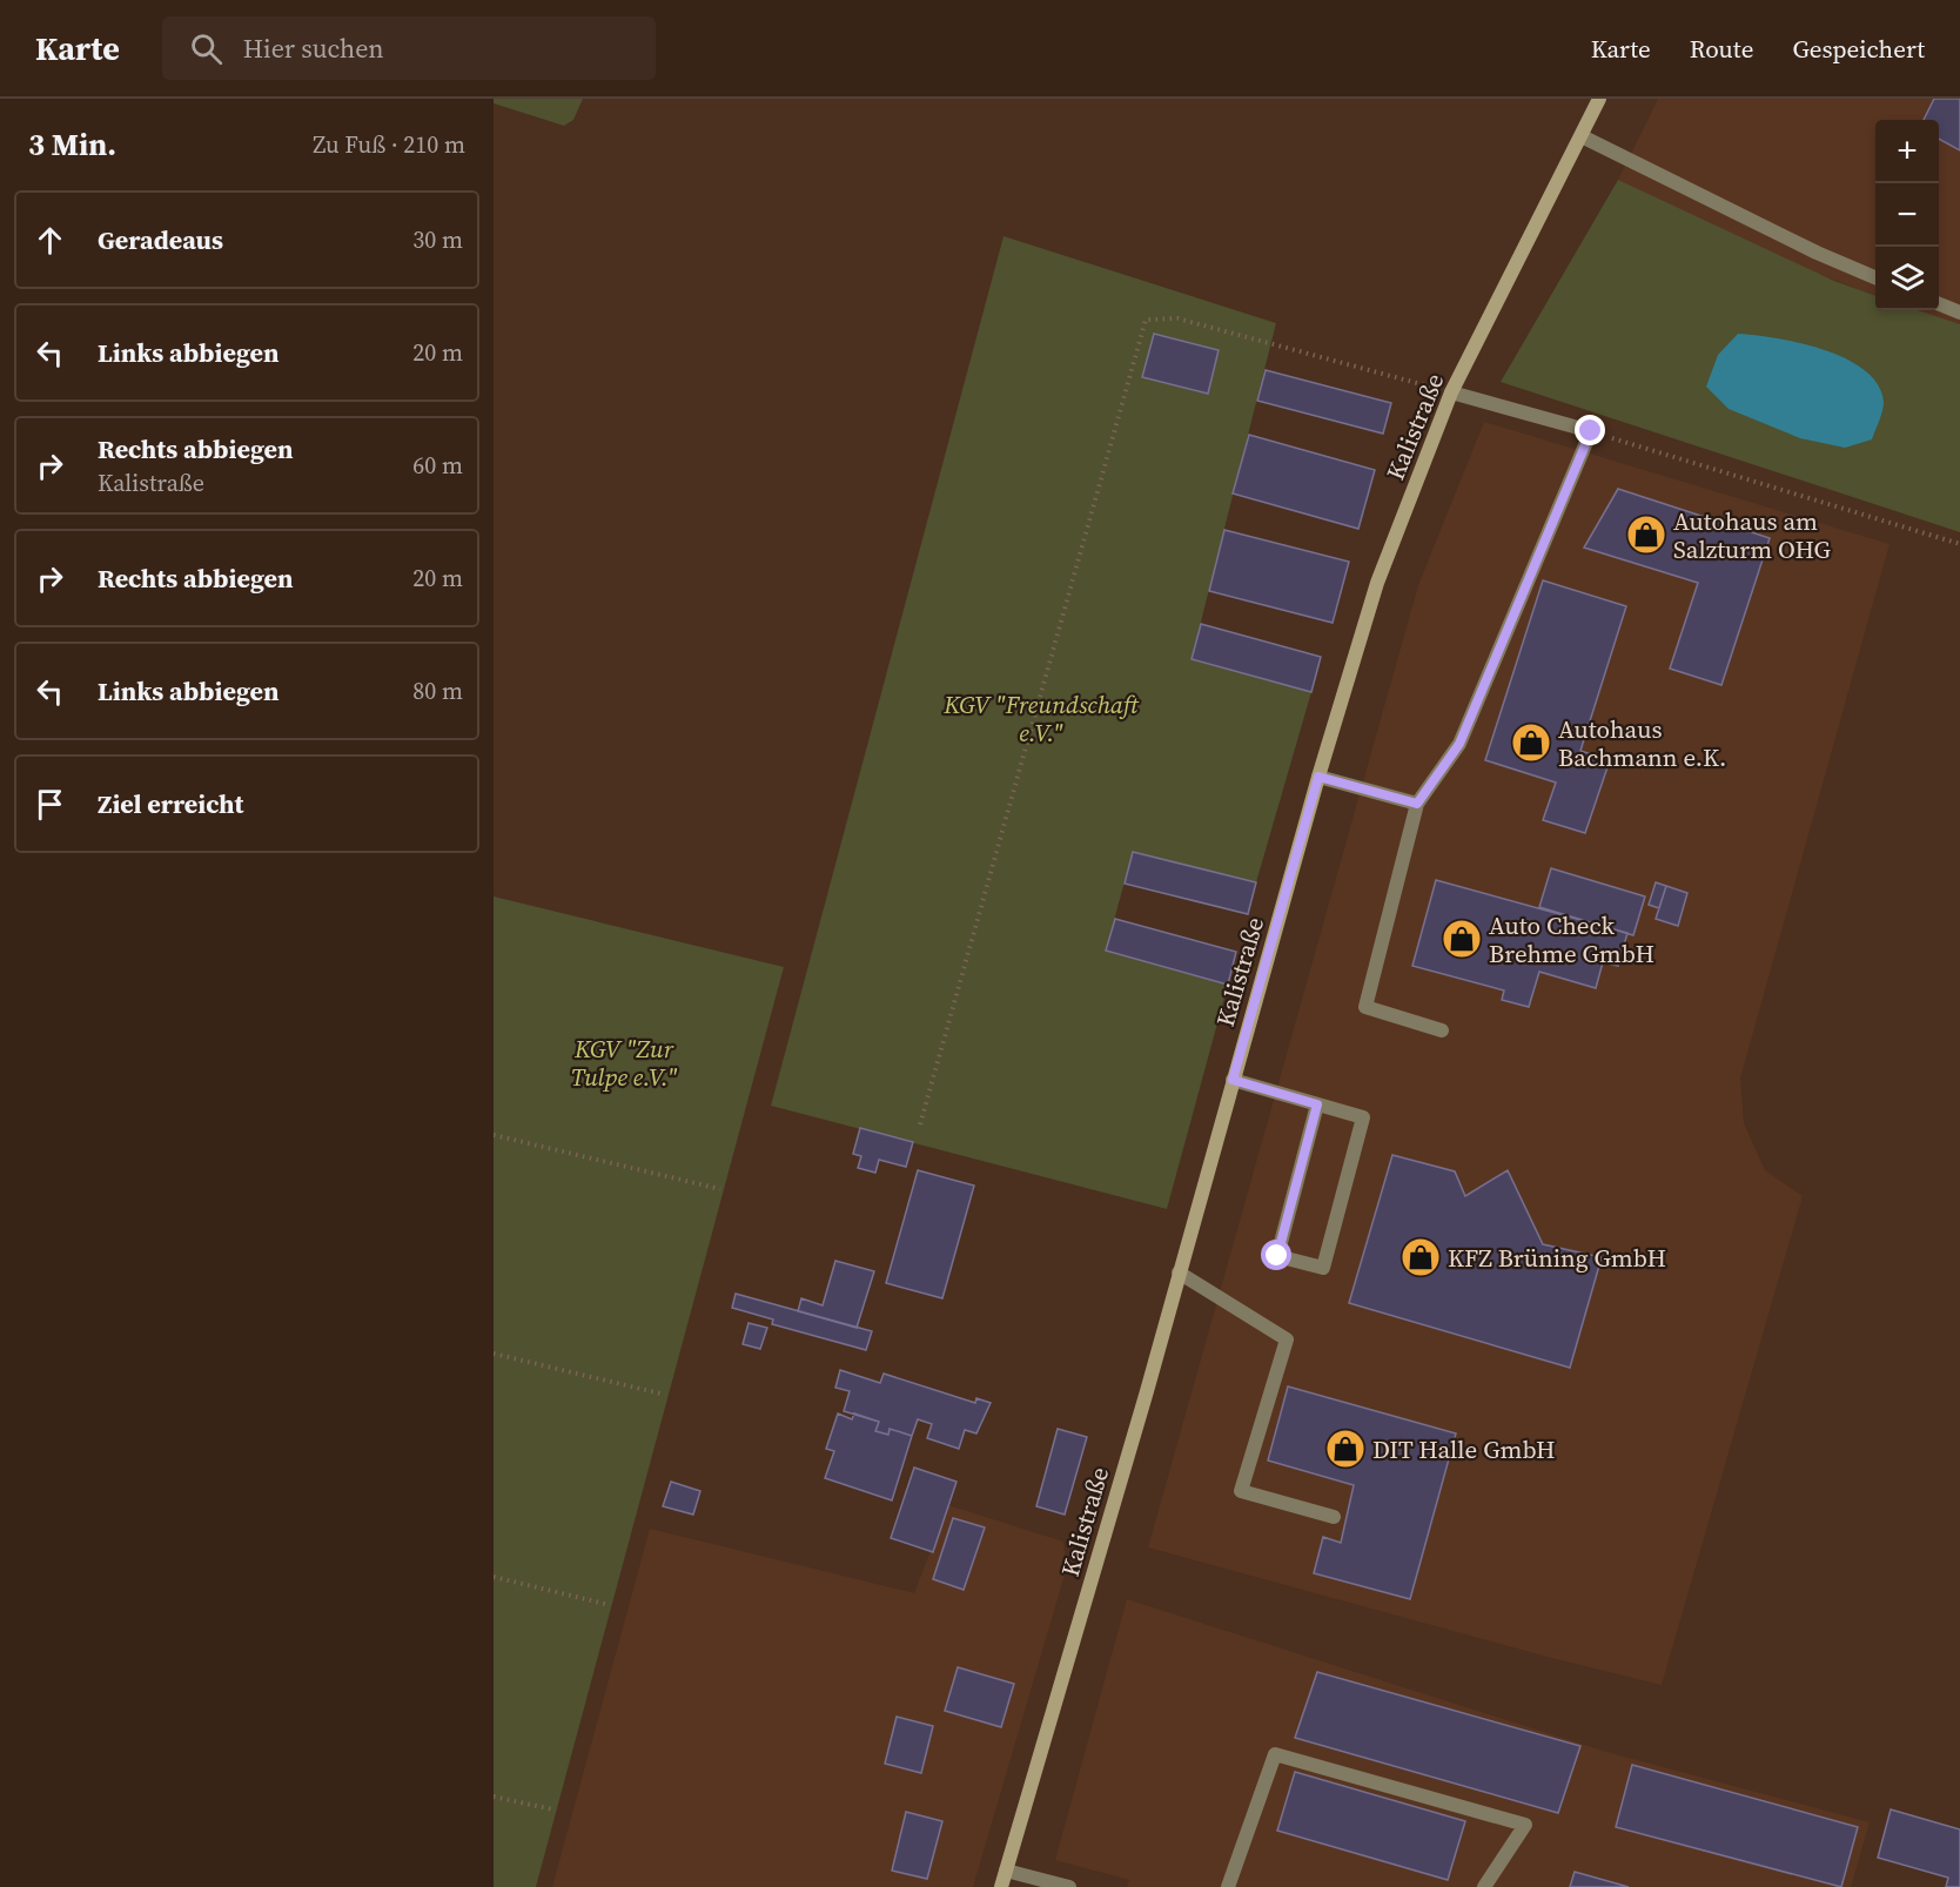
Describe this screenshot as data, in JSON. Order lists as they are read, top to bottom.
{
  "streets": {
    "street": ["Kalistraße"]
  },
  "parks": ["KGV \"Freundschaft e.V.\"", "KGV \"Zur Tulpe e.V.\""],
  "places": {
    "shop": [
      "Autohaus am Salzturm OHG",
      "Autohaus Bachmann e.K.",
      "Auto Check Brehme GmbH",
      "KFZ Brüning GmbH",
      "DIT Halle GmbH"
    ]
  },
  "page": {
    "header": "Karte",
    "search": "Hier suchen",
    "nav": ["Karte", "Route", "Gespeichert"],
    "heading": ["3 Min.", "Zu Fuß · 210 m"],
    "map_buttons": ["+", "−"],
    "list": [
      ["Geradeaus", "30 m"],
      ["Links abbiegen", "20 m"],
      ["Rechts abbiegen", "Kalistraße", "60 m"],
      ["Rechts abbiegen", "20 m"],
      ["Links abbiegen", "80 m"],
      "Ziel erreicht"
    ]
  }
}
